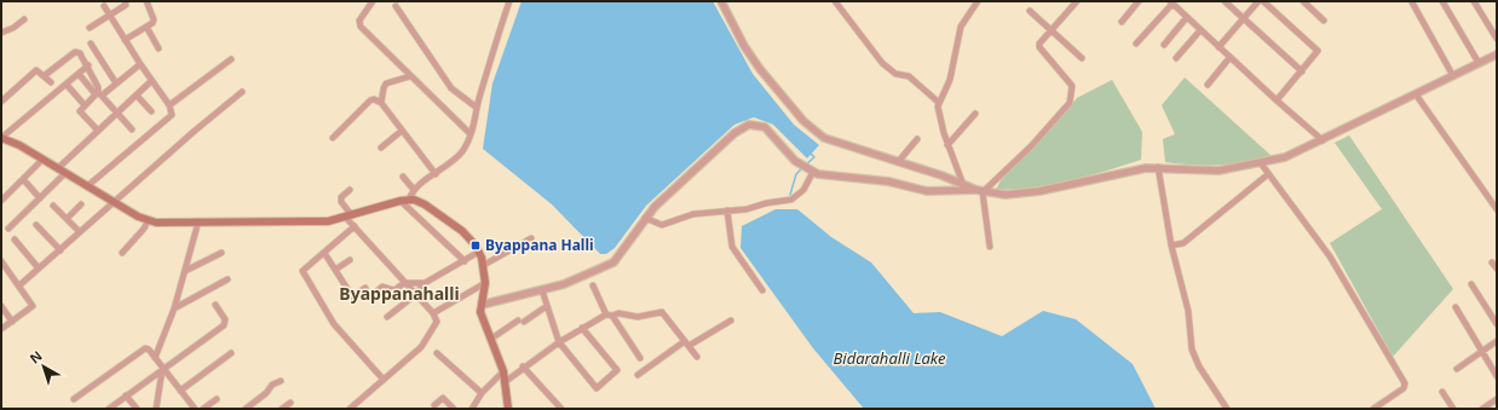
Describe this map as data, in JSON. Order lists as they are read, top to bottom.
{
  "districts": ["Byappanahalli"],
  "water": ["Bidarahalli Lake"],
  "places": {
    "transit": ["Byappana Halli"]
  },
  "north": "top left"
}
